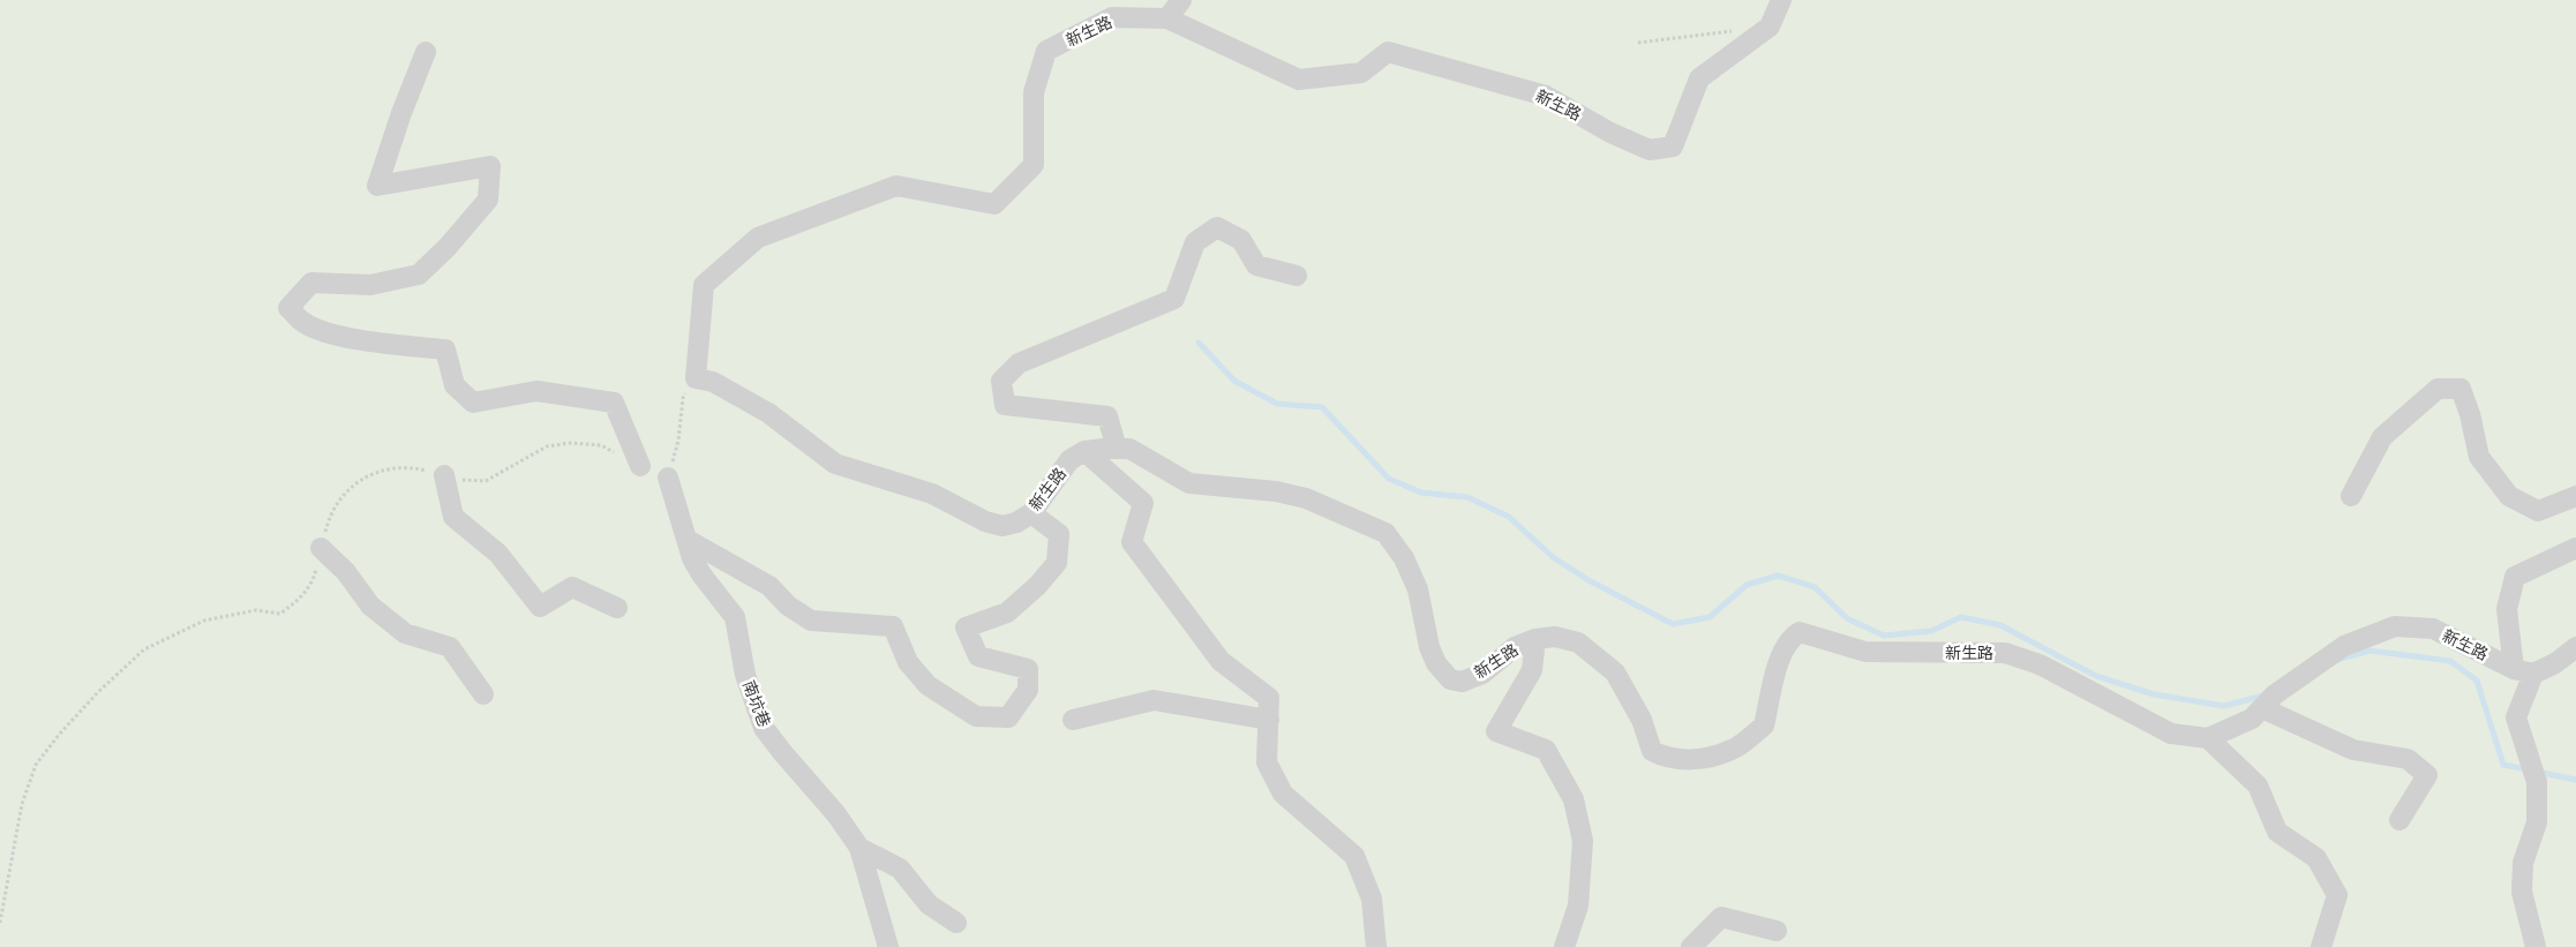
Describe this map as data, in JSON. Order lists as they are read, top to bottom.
{
  "streets": {
    "street": ["新生路", "南坑巷"]
  }
}
